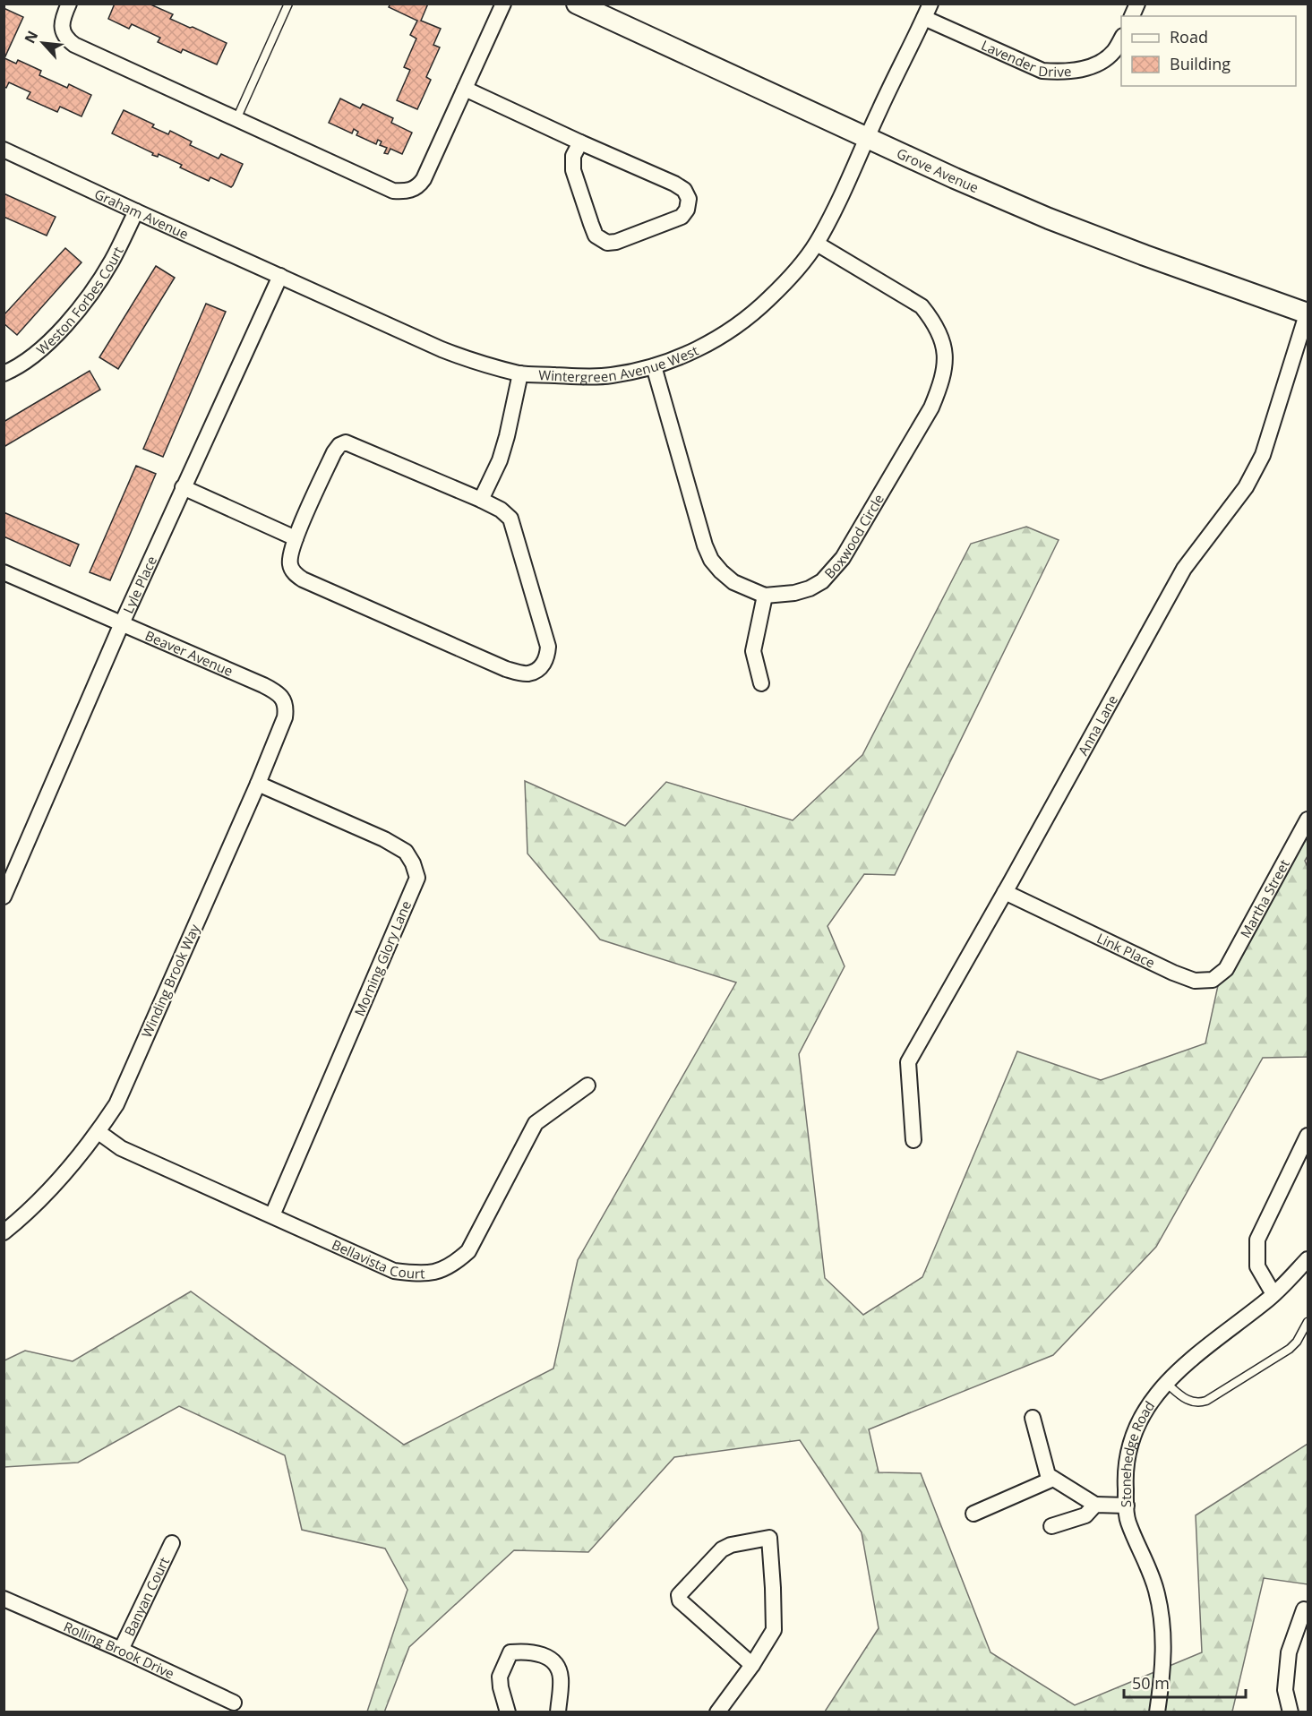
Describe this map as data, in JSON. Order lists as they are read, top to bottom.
{
  "streets": {
    "street": [
      "Lavender Drive",
      "Grove Avenue",
      "Graham Avenue",
      "Weston Forbes Court",
      "Wintergreen Avenue West",
      "Boxwood Circle",
      "Lyle Place",
      "Beaver Avenue",
      "Anna Lane",
      "Martha Street",
      "Link Place",
      "Morning Glory Lane",
      "Winding Brook Way",
      "Bellavista Court",
      "Stonehedge Road",
      "Banyan Court",
      "Rolling Brook Drive"
    ]
  },
  "crossings": [
    ["Lavender Drive", "Wintergreen Avenue West"],
    ["Grove Avenue", "Wintergreen Avenue West"],
    ["Grove Avenue", "Anna Lane"],
    ["Graham Avenue", "Weston Forbes Court"],
    ["Graham Avenue", "Wintergreen Avenue West"],
    ["Graham Avenue", "Lyle Place"],
    ["Wintergreen Avenue West", "Boxwood Circle"],
    ["Wintergreen Avenue West", "Lyle Place"],
    ["Lyle Place", "Beaver Avenue"],
    ["Beaver Avenue", "Winding Brook Way"],
    ["Anna Lane", "Link Place"],
    ["Martha Street", "Link Place"],
    ["Morning Glory Lane", "Winding Brook Way"],
    ["Morning Glory Lane", "Bellavista Court"],
    ["Winding Brook Way", "Bellavista Court"],
    ["Banyan Court", "Rolling Brook Drive"]
  ],
  "legend": ["Road", "Building"],
  "scale_bar": "50 m",
  "north": "top left"
}
